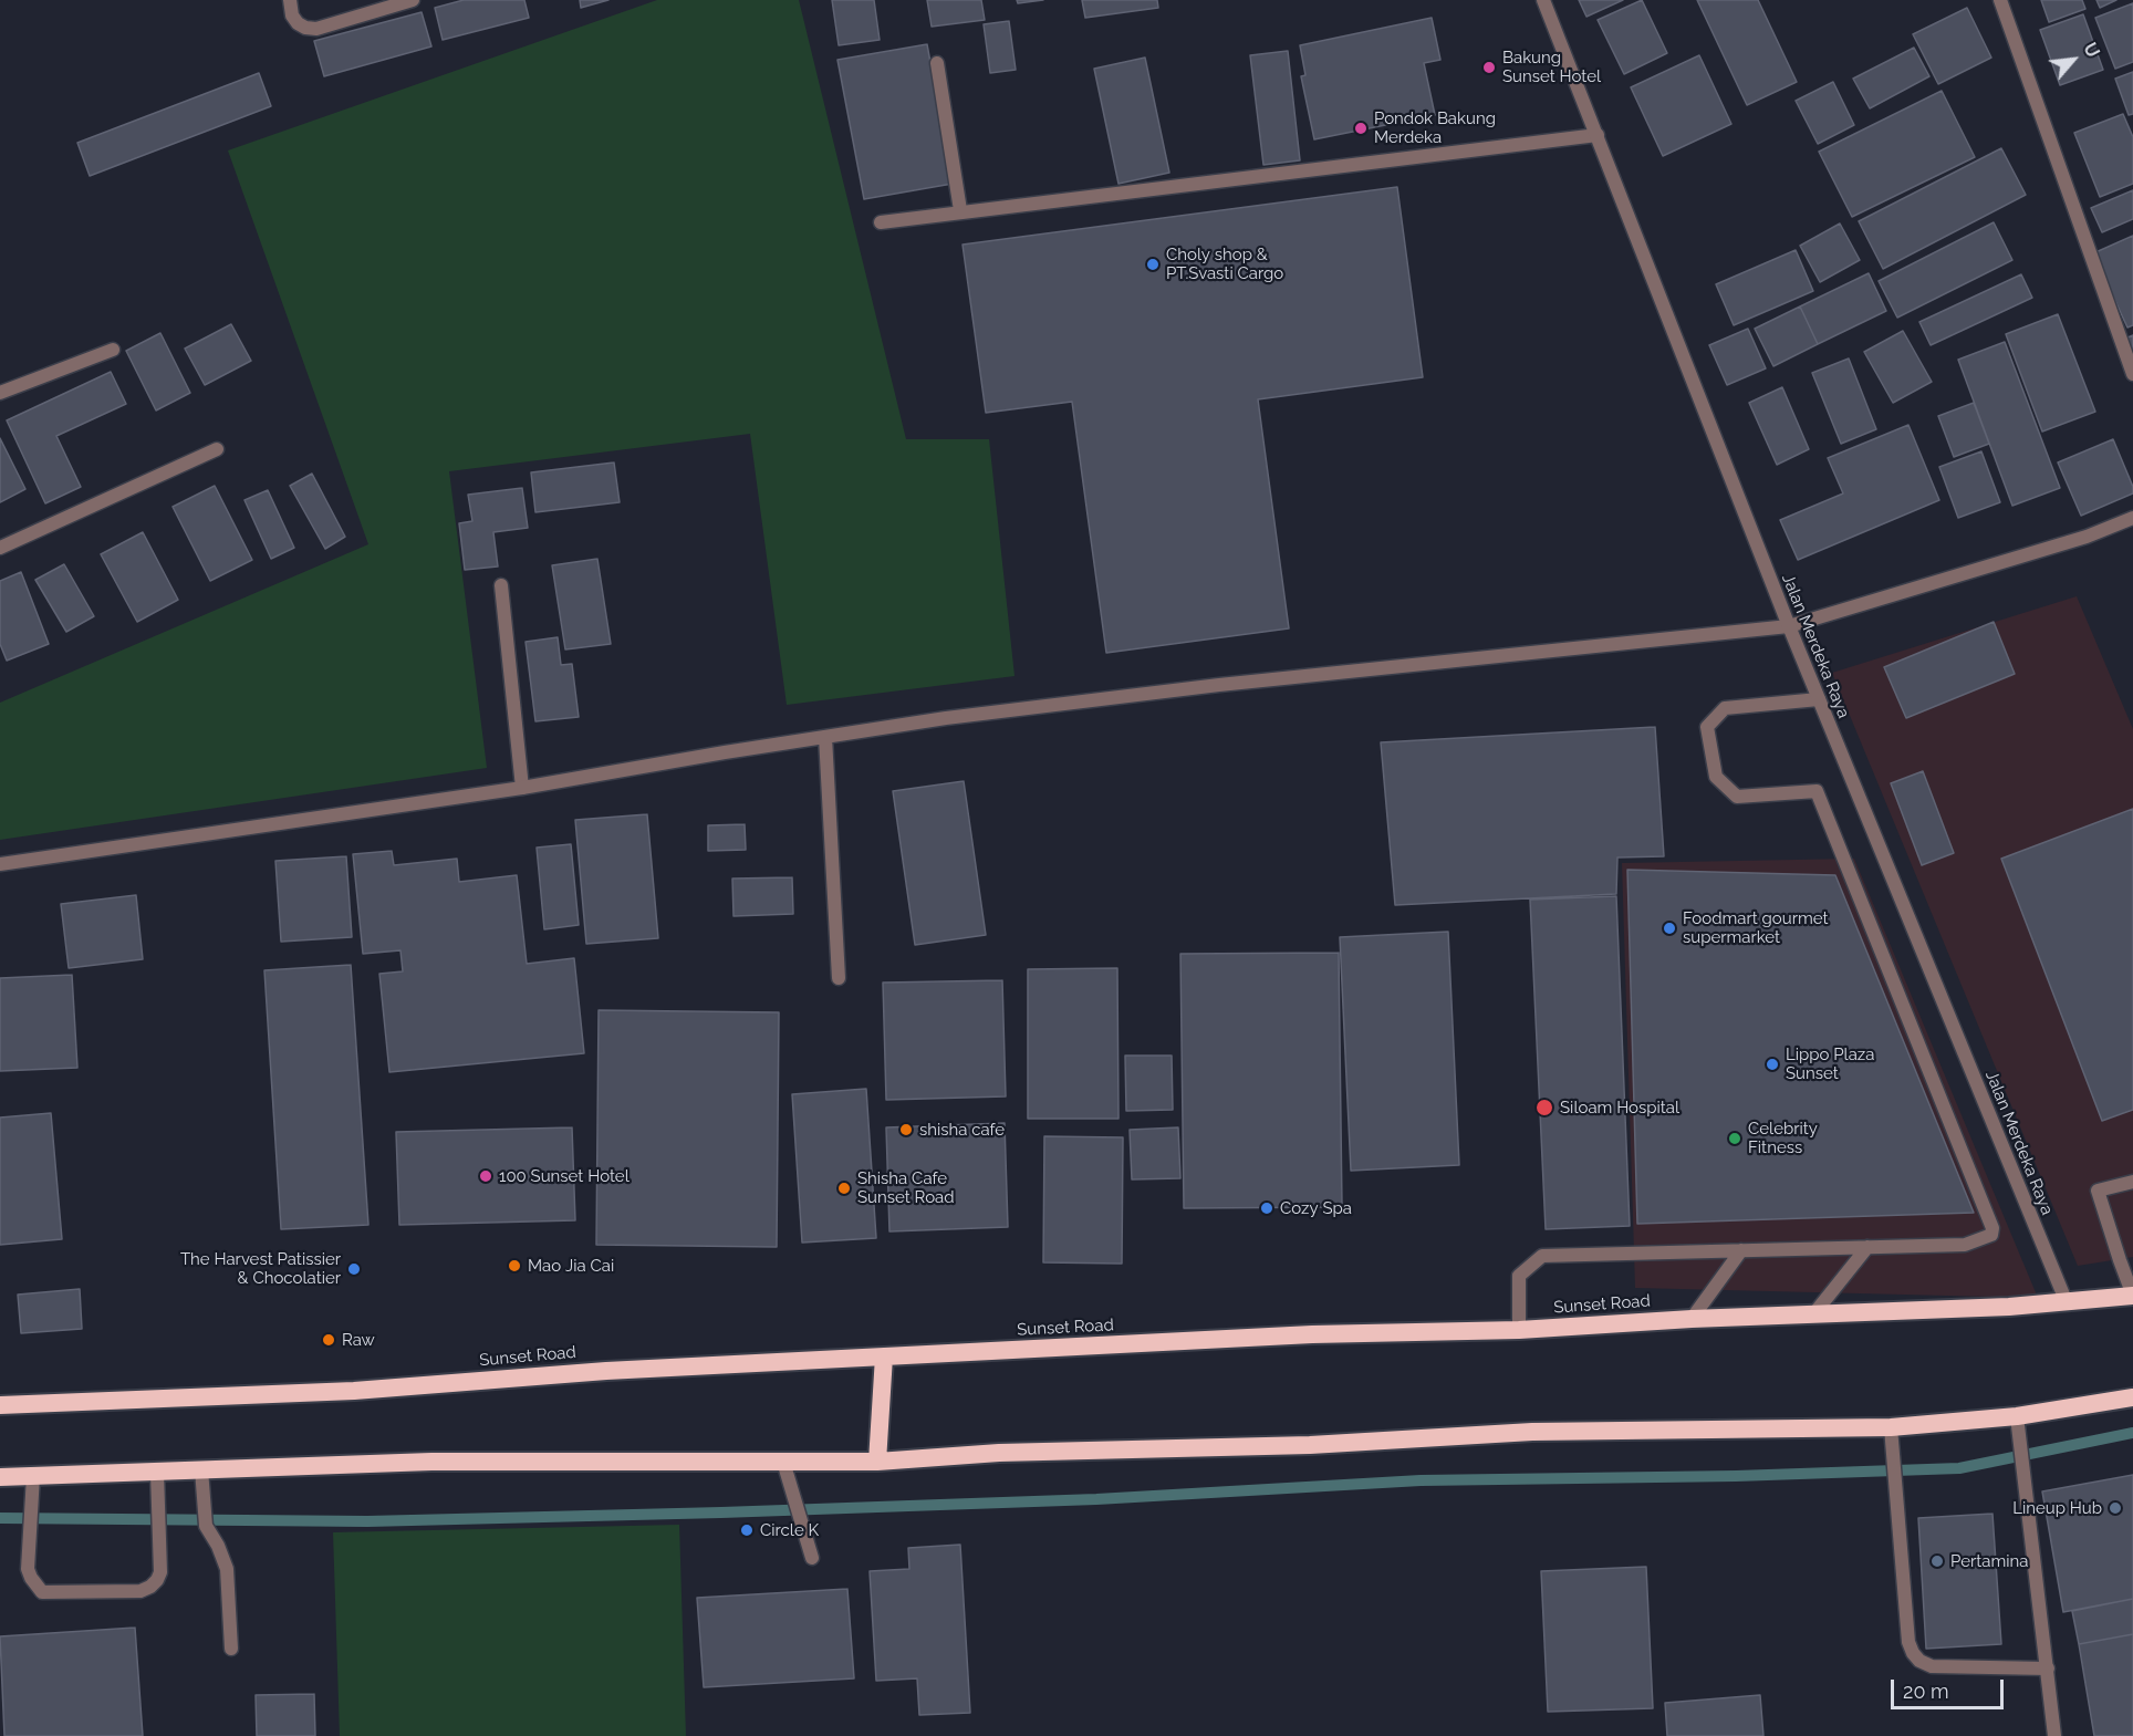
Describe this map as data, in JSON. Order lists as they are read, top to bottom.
{
  "streets": {
    "highway": ["Sunset Road"],
    "street": ["Jalan Merdeka Raya"]
  },
  "crossings": [
    ["Jalan Merdeka Raya", "Sunset Road"]
  ],
  "places": [
    "Bakung Sunset Hotel",
    "Pondok Bakung Merdeka",
    "Choly shop & PT.Svasti Cargo",
    "Foodmart gourmet supermarket",
    "Lippo Plaza Sunset",
    "Siloam Hospital",
    "shisha cafe",
    "Celebrity Fitness",
    "100 Sunset Hotel",
    "Shisha Cafe Sunset Road",
    "Cozy Spa",
    "Mao Jia Cai",
    "The Harvest Patissier & Chocolatier",
    "Raw",
    "Lineup Hub",
    "Circle K",
    "Pertamina"
  ],
  "scale_bar": "20 m",
  "north": "top right"
}
